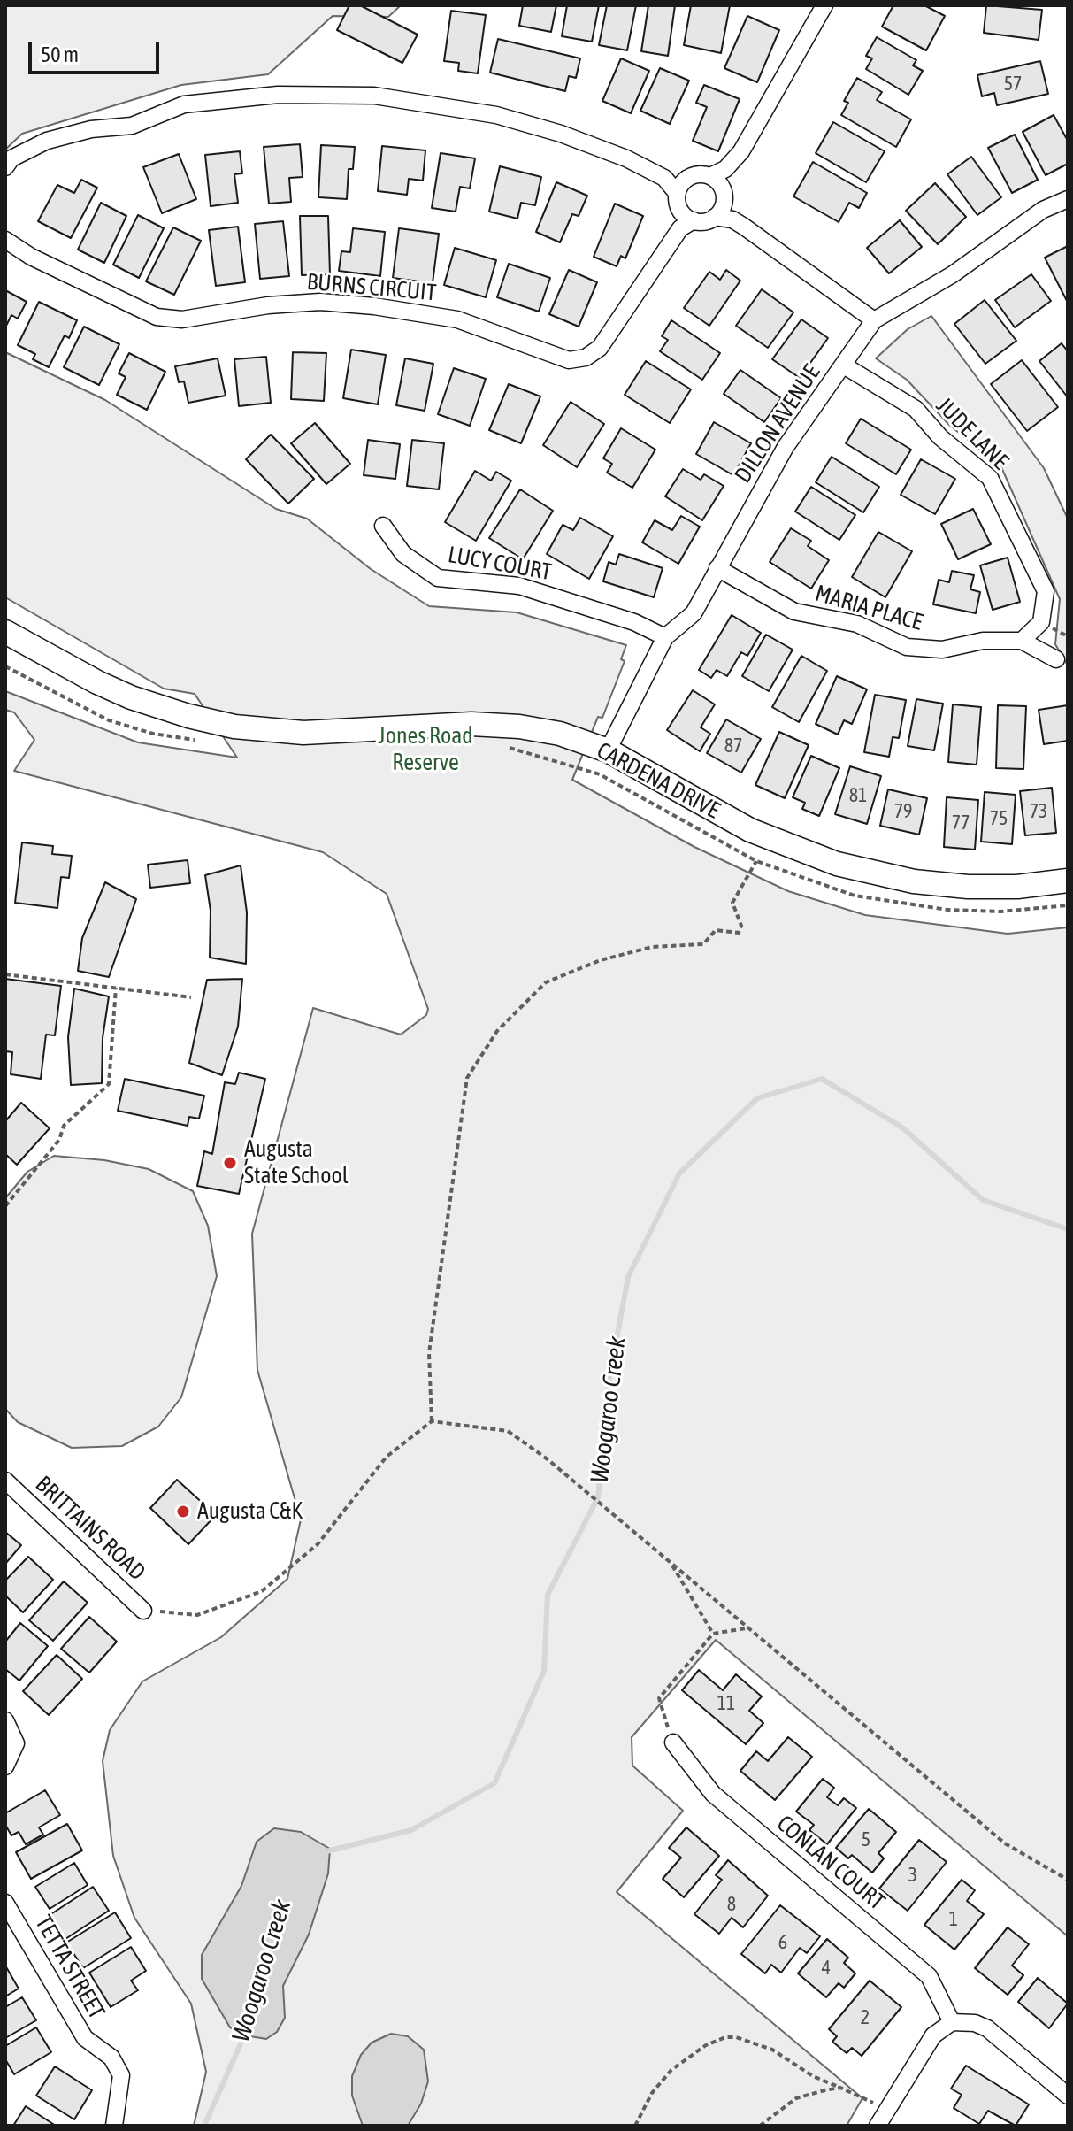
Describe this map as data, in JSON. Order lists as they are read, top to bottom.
{
  "streets": {
    "street": [
      "BURNS CIRCUIT",
      "DILLON AVENUE",
      "JUDE LANE",
      "LUCY COURT",
      "MARIA PLACE",
      "CARDENA DRIVE",
      "BRITTAINS ROAD",
      "CONLAN COURT",
      "TETTA STREET"
    ]
  },
  "crossings": [
    ["DILLON AVENUE", "JUDE LANE"],
    ["DILLON AVENUE", "LUCY COURT"],
    ["DILLON AVENUE", "MARIA PLACE"],
    ["DILLON AVENUE", "CARDENA DRIVE"],
    ["JUDE LANE", "MARIA PLACE"]
  ],
  "water": ["Woogaroo Creek"],
  "parks": ["Jones Road Reserve"],
  "places": ["Augusta State School", "Augusta C&K"],
  "house_numbers": [
    "57",
    "87",
    "81",
    "79",
    "73",
    "75",
    "77",
    "11",
    "5",
    "3",
    "8",
    "1",
    "6",
    "4",
    "2"
  ],
  "scale_bar": "50 m"
}
